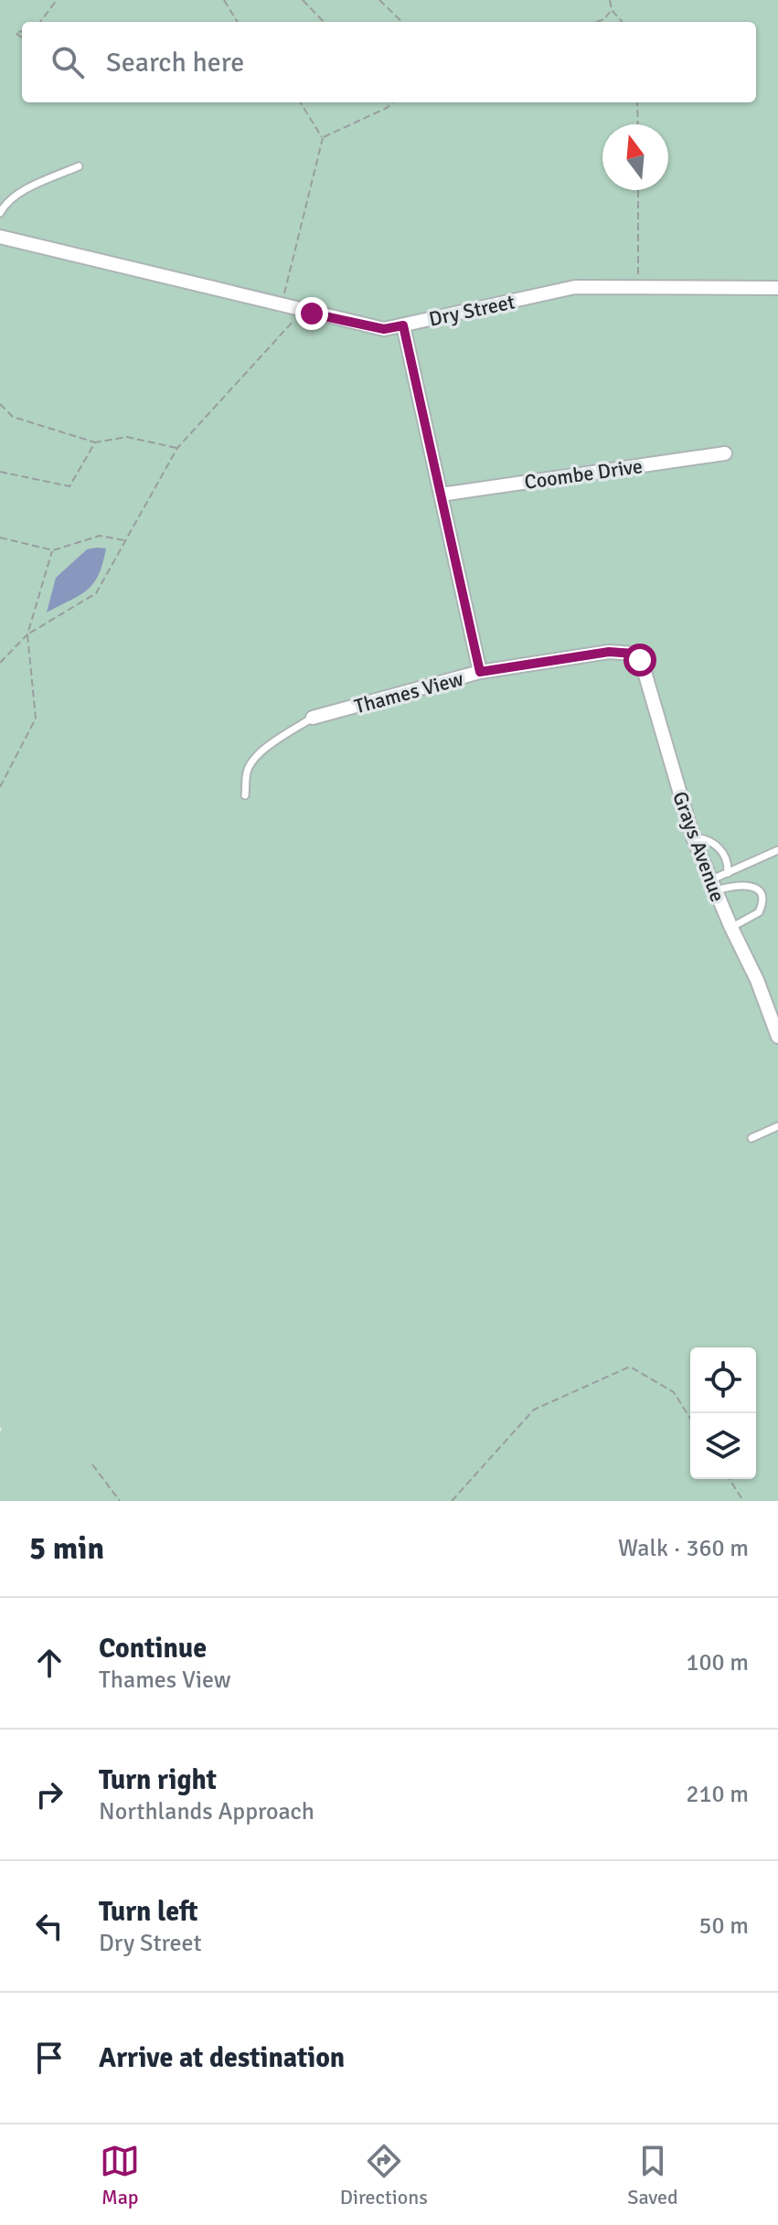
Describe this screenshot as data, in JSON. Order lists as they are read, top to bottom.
{
  "streets": {
    "street": [
      "Dry Street",
      "Coombe Drive",
      "Thames View",
      "Grays Avenue"
    ]
  },
  "crossings": [
    ["Thames View", "Grays Avenue"]
  ],
  "north": "top",
  "page": {
    "search": "Search here",
    "heading": ["5 min", "Walk · 360 m"],
    "list": [
      ["Continue", "Thames View", "100 m"],
      ["Turn right", "Northlands Approach", "210 m"],
      ["Turn left", "Dry Street", "50 m"],
      "Arrive at destination"
    ],
    "nav": ["Map", "Directions", "Saved"]
  }
}
